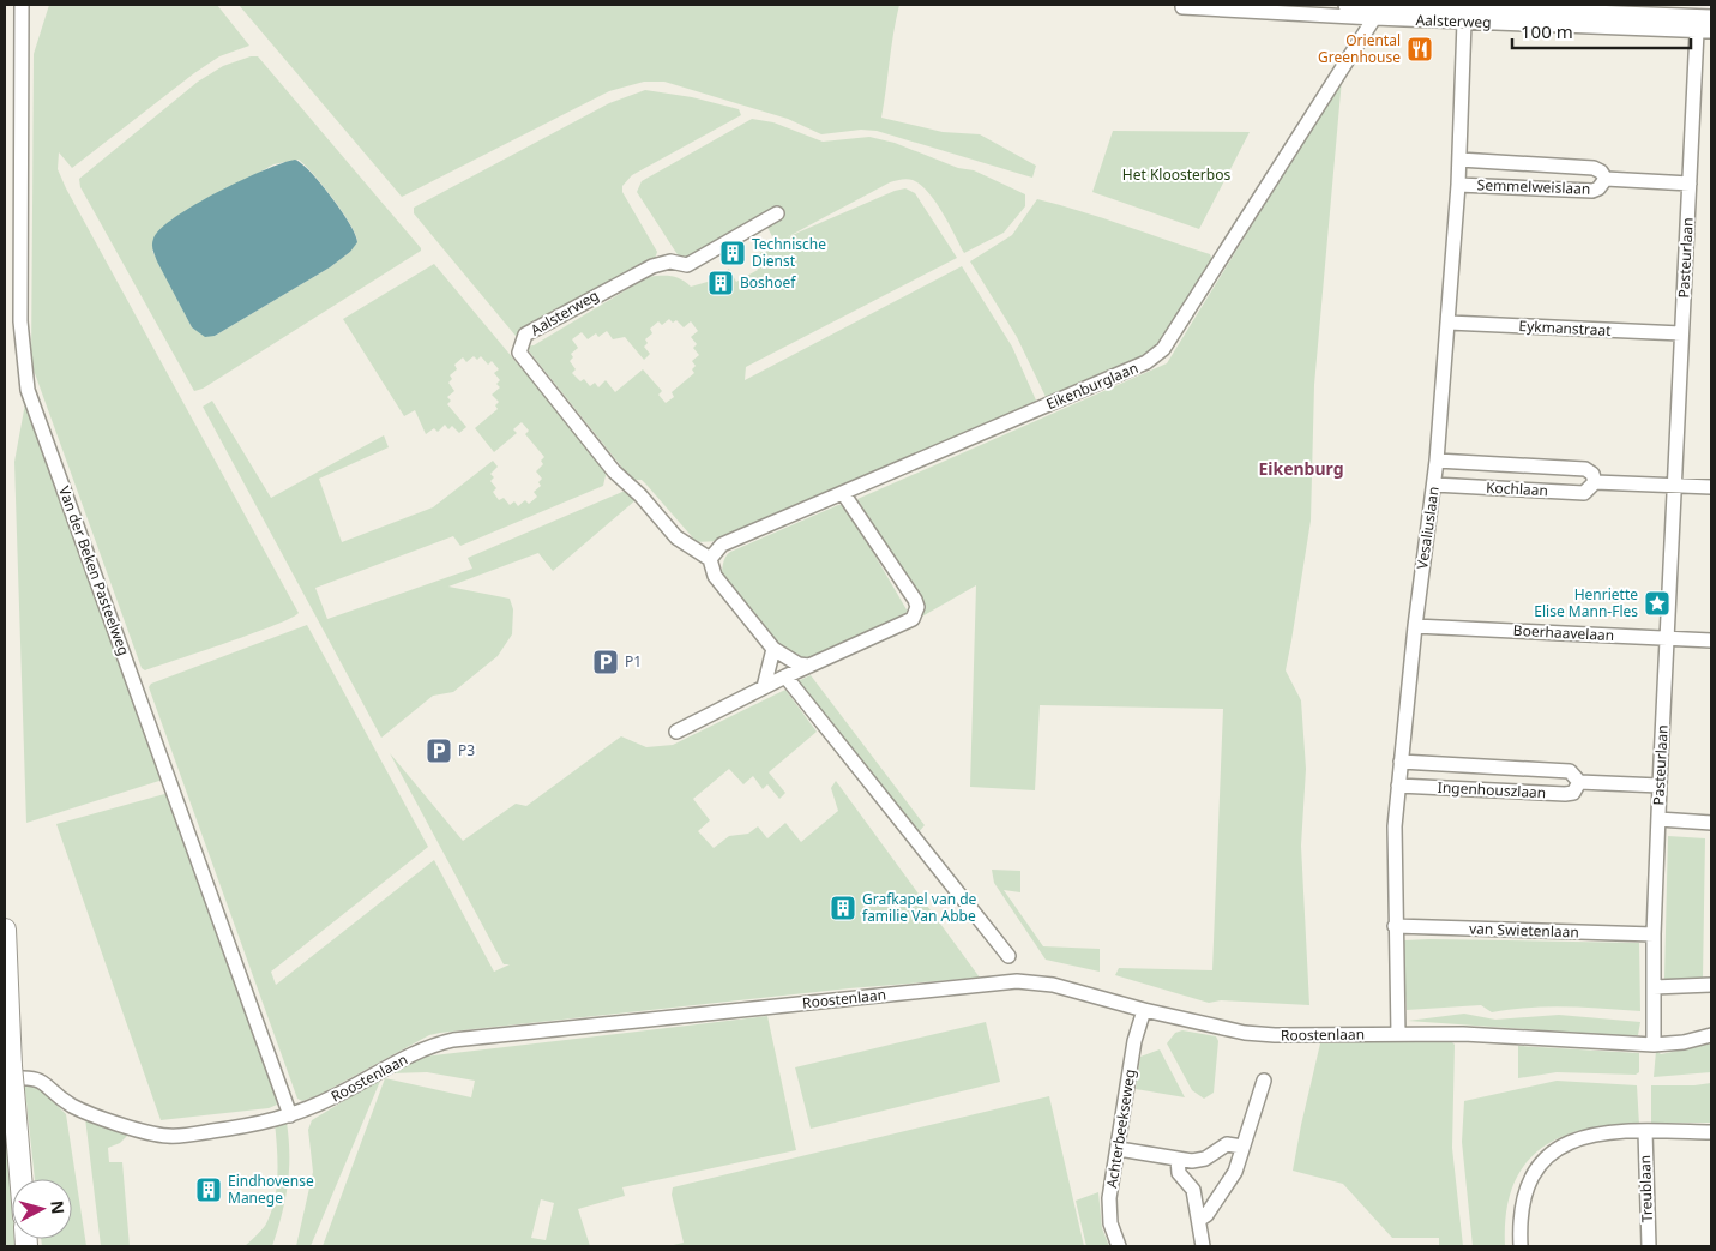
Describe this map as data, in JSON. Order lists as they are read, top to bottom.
{
  "streets": {
    "main road": ["Aalsterweg"],
    "street": [
      "Semmelweislaan",
      "Pasteurlaan",
      "Eykmanstraat",
      "Eikenburglaan",
      "Kochlaan",
      "Vesaliuslaan",
      "Van der Beken Pasteelweg",
      "Boerhaavelaan",
      "Ingenhouszlaan",
      "van Swietenlaan",
      "Roostenlaan",
      "Achterbeekseweg",
      "Treublaan"
    ]
  },
  "crossings": [
    ["Aalsterweg", "Pasteurlaan"],
    ["Aalsterweg", "Eikenburglaan"],
    ["Aalsterweg", "Vesaliuslaan"],
    ["Semmelweislaan", "Pasteurlaan"],
    ["Semmelweislaan", "Vesaliuslaan"],
    ["Pasteurlaan", "Eykmanstraat"],
    ["Pasteurlaan", "Kochlaan"],
    ["Pasteurlaan", "Boerhaavelaan"],
    ["Pasteurlaan", "Ingenhouszlaan"],
    ["Pasteurlaan", "van Swietenlaan"],
    ["Pasteurlaan", "Roostenlaan"],
    ["Eykmanstraat", "Vesaliuslaan"],
    ["Kochlaan", "Vesaliuslaan"],
    ["Vesaliuslaan", "Boerhaavelaan"],
    ["Vesaliuslaan", "Ingenhouszlaan"],
    ["Vesaliuslaan", "van Swietenlaan"],
    ["Vesaliuslaan", "Roostenlaan"],
    ["Van der Beken Pasteelweg", "Roostenlaan"],
    ["Roostenlaan", "Achterbeekseweg"]
  ],
  "districts": ["Eikenburg"],
  "parks": ["Het Kloosterbos"],
  "places": {
    "restaurant": ["Oriental Greenhouse"],
    "building": [
      "Technische Dienst",
      "Boshoef",
      "Grafkapel van de familie Van Abbe",
      "Eindhovense Manege"
    ],
    "place": ["Henriette Elise Mann-Fles"],
    "parking": ["P1", "P3"]
  },
  "scale_bar": "100 m",
  "north": "right"
}
